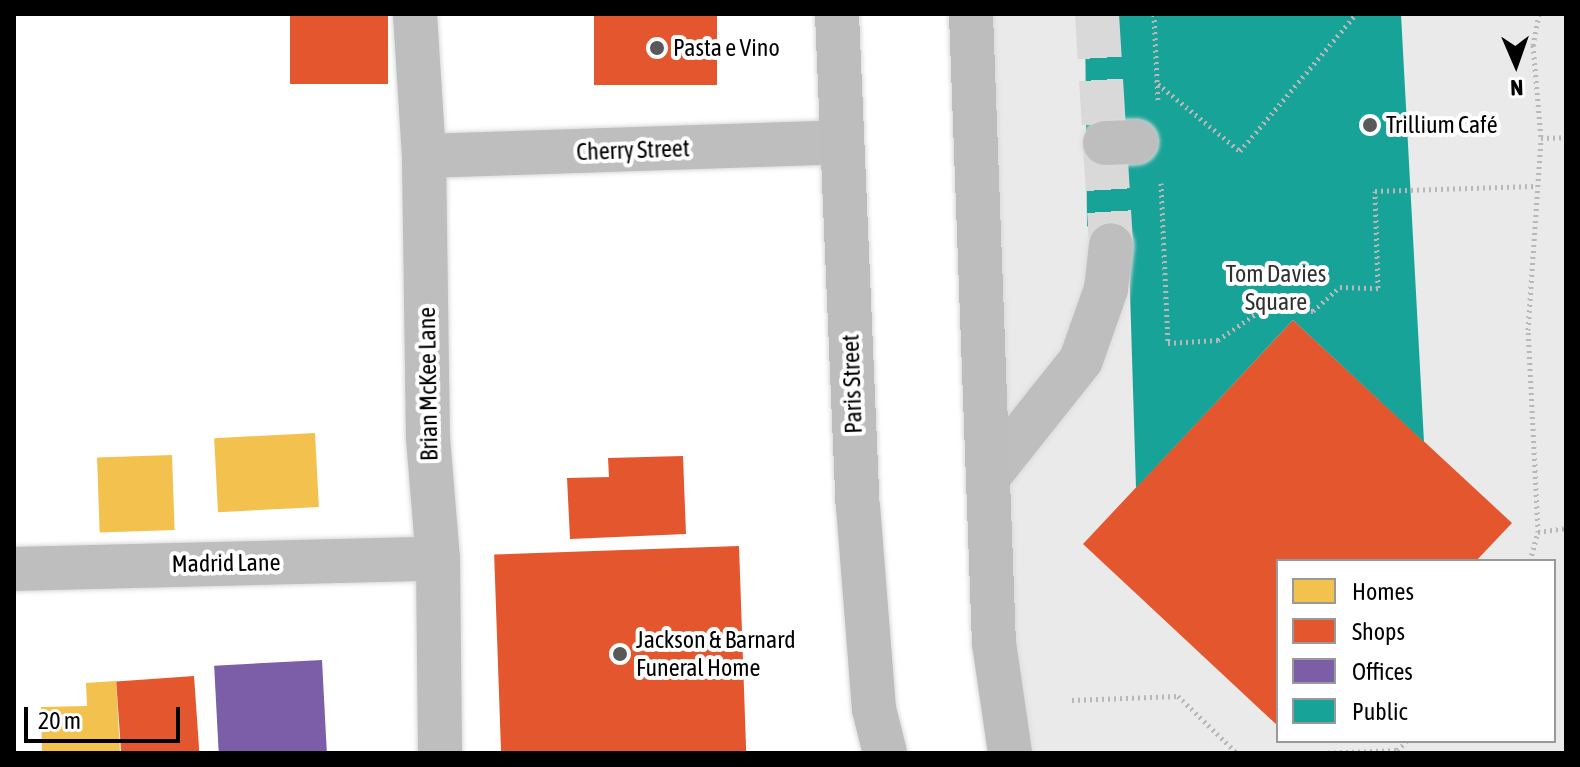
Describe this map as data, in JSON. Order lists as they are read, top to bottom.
{
  "streets": {
    "main road": ["Paris Street"],
    "street": ["Cherry Street", "Brian McKee Lane", "Madrid Lane"]
  },
  "crossings": [
    ["Cherry Street", "Brian McKee Lane"],
    ["Cherry Street", "Paris Street"],
    ["Brian McKee Lane", "Madrid Lane"]
  ],
  "parks": ["Tom Davies Square"],
  "places": ["Pasta e Vino", "Trillium Café", "Jackson & Barnard Funeral Home"],
  "legend": [
    "Homes",
    "Shops",
    "Offices",
    "Public"
  ],
  "scale_bar": "20 m",
  "north": "bottom"
}
